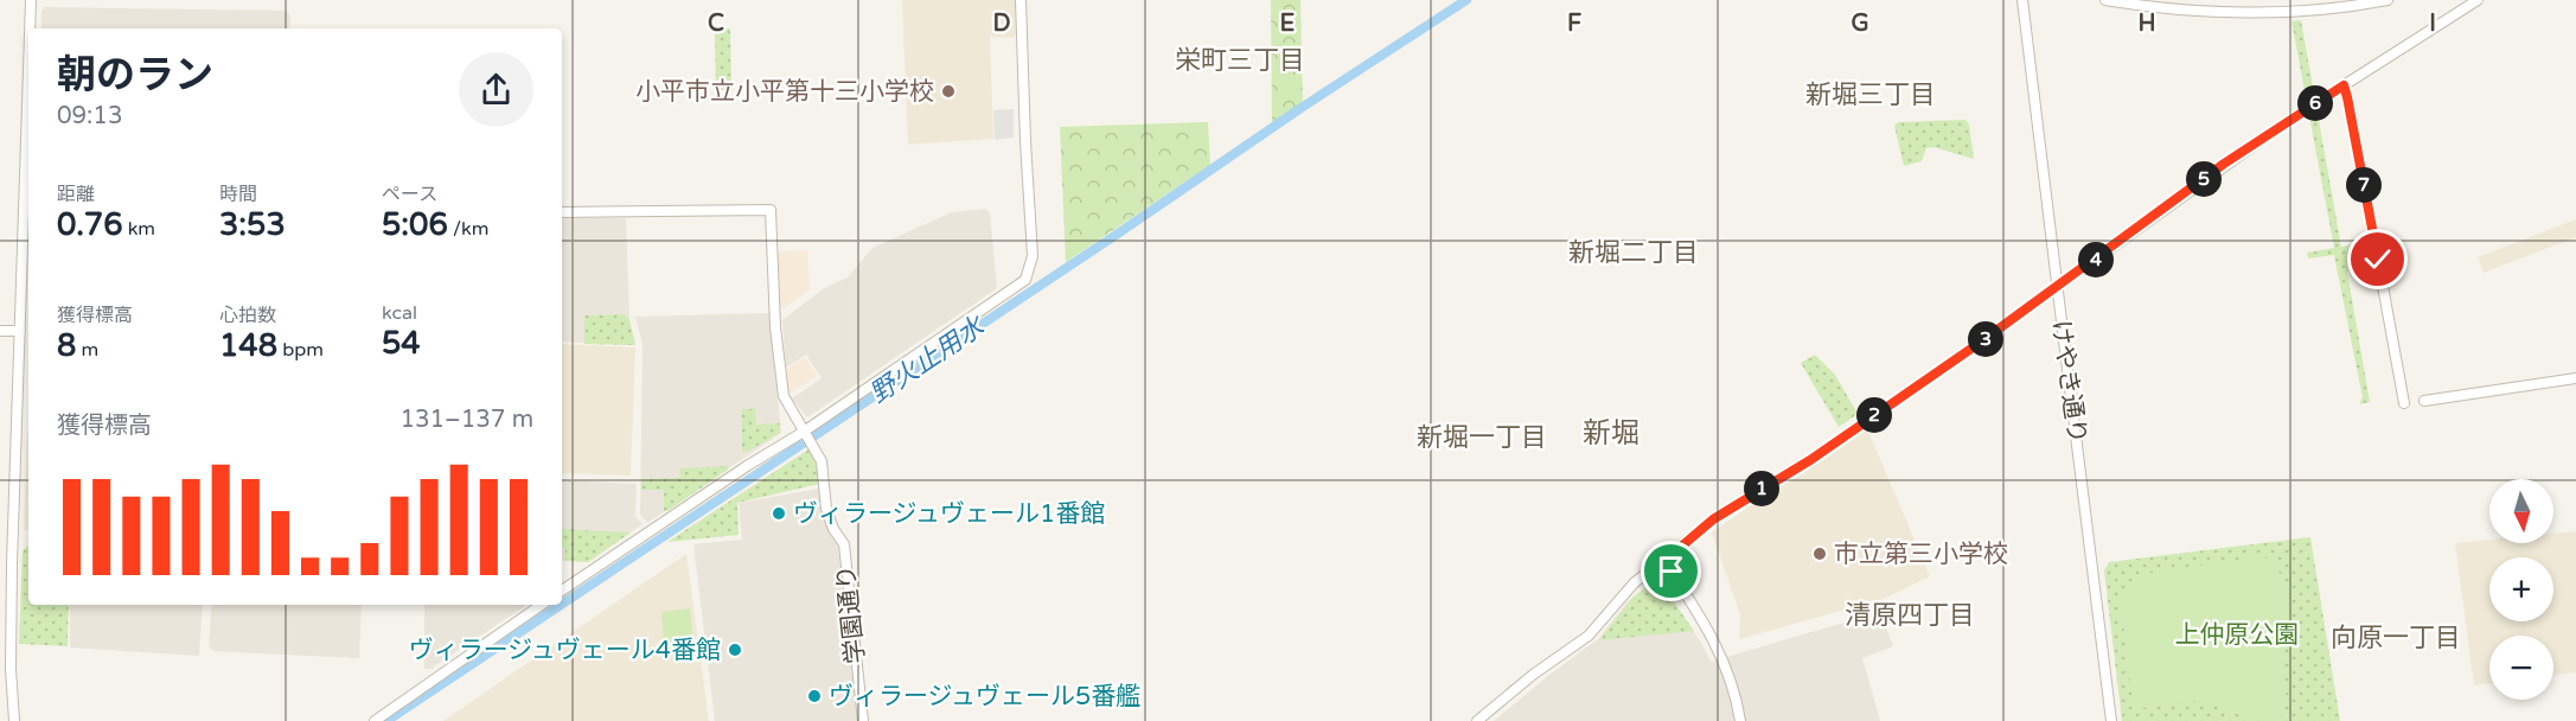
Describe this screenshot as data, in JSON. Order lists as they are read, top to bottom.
{
  "streets": {
    "street": ["けやき通り", "学園通り"]
  },
  "districts": [
    "栄町三丁目",
    "新堀三丁目",
    "新堀二丁目",
    "新堀",
    "新堀一丁目",
    "清原四丁目",
    "向原一丁目"
  ],
  "water": ["野火止用水"],
  "parks": ["上仲原公園"],
  "places": [
    "小平市立小平第十三小学校",
    "ヴィラージュヴェール1番館",
    "市立第三小学校",
    "ヴィラージュヴェール4番館",
    "ヴィラージュヴェール5番艦"
  ],
  "north": "bottom",
  "page": {
    "heading": ["朝のラン", "09:13"],
    "pins": [
      "6",
      "5",
      "7",
      "4",
      "3",
      "2",
      "1"
    ],
    "stats": [
      ["距離", "0.76 km"],
      ["時間", "3:53"],
      ["ペース", "5:06 /km"],
      ["獲得標高", "8 m"],
      ["心拍数", "148 bpm"],
      ["kcal", "54"]
    ],
    "chart": ["獲得標高", "131–137 m"],
    "map_buttons": ["+", "−"]
  },
  "grid": {
    "columns": [
      "C",
      "D",
      "E",
      "F",
      "G",
      "H",
      "I"
    ]
  }
}
